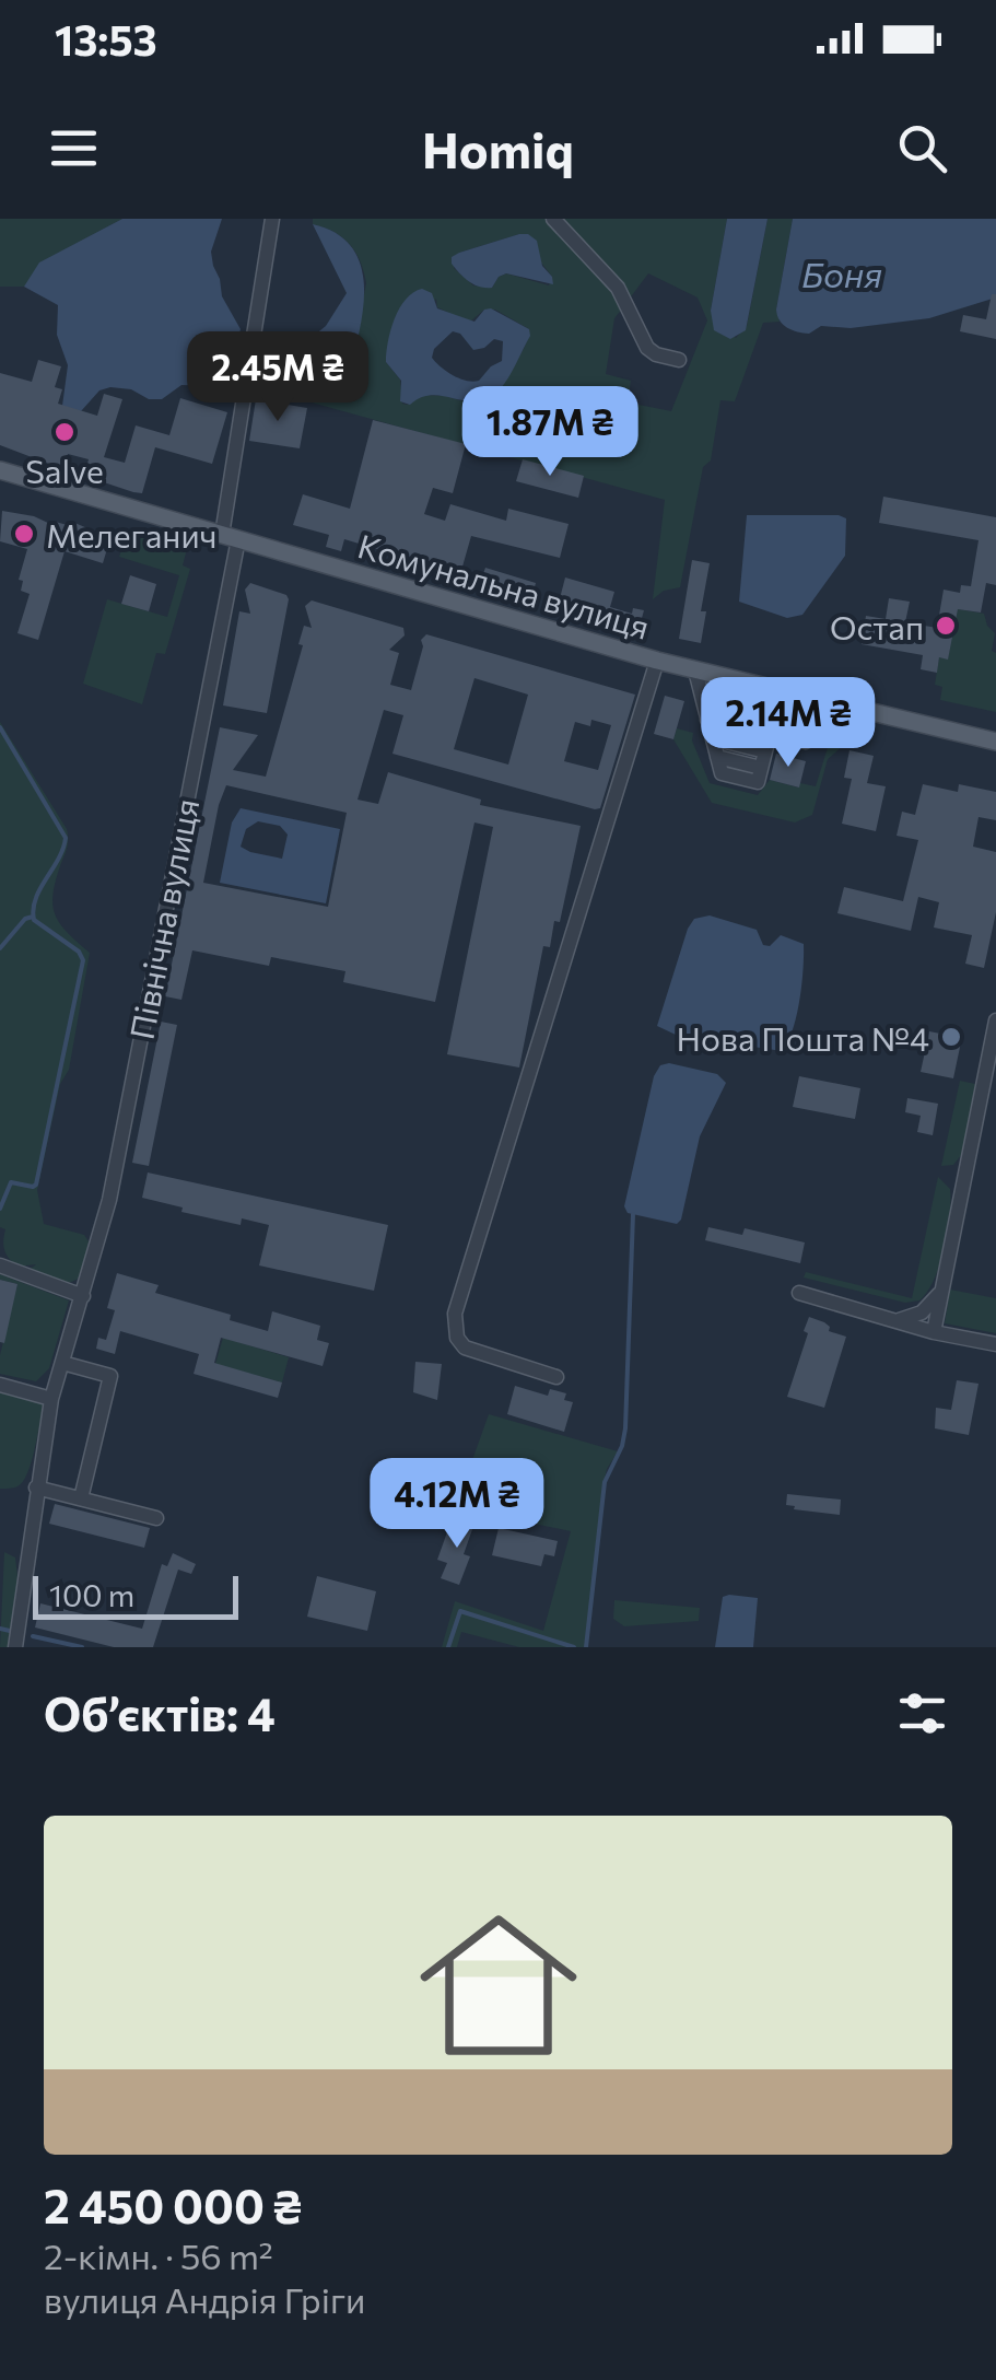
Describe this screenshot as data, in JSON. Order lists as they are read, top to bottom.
{
  "streets": {
    "main road": ["Комунальна вулиця"],
    "street": ["Північна вулиця"]
  },
  "crossings": [
    ["Комунальна вулиця", "Північна вулиця"]
  ],
  "water": ["Боня"],
  "places": [
    "Salve",
    "Мелеганич",
    "Остап",
    "Нова Пошта №4"
  ],
  "scale_bar": "100 m",
  "page": {
    "status": "13:53",
    "header": "Homiq",
    "price": [
      "2.45M ₴",
      "1.87M ₴",
      "2.14M ₴",
      "4.12M ₴"
    ],
    "scale": "100 m",
    "heading": "Об’єктів: 4",
    "list": [
      {
        "name": "2 450 000 ₴",
        "note": "2-кімн. · 56 m² · вулиця Андрія Гріги"
      }
    ]
  }
}
